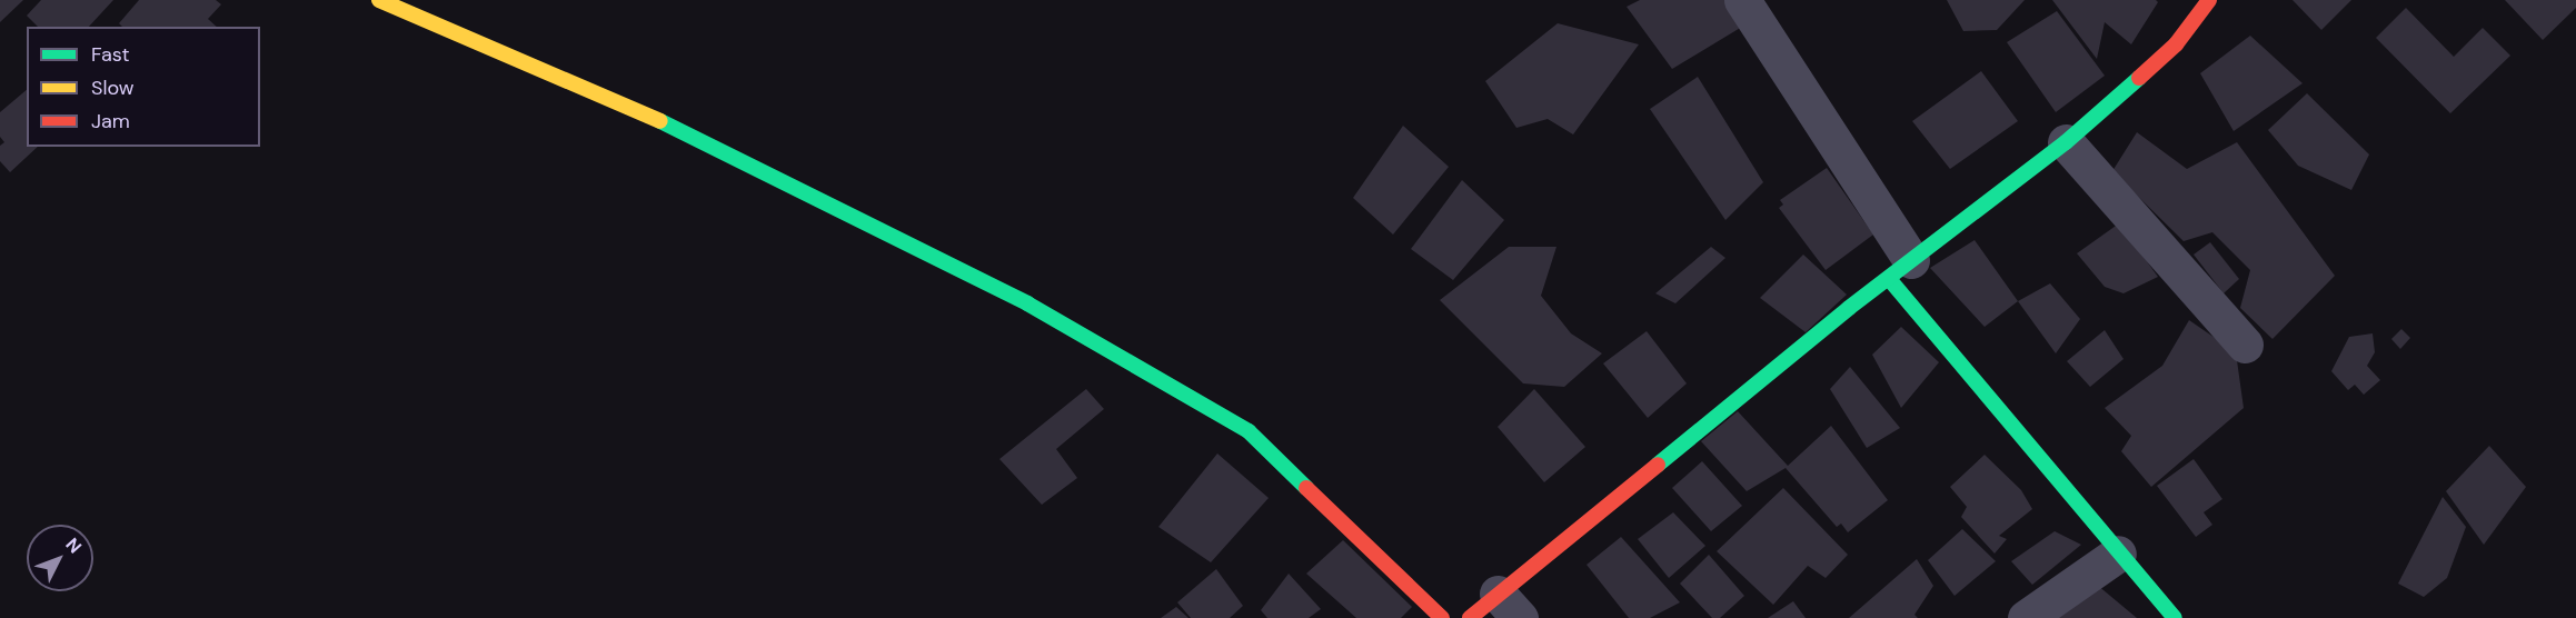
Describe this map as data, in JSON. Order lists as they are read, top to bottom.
{
  "legend": ["Fast", "Slow", "Jam"],
  "north": "top right"
}
